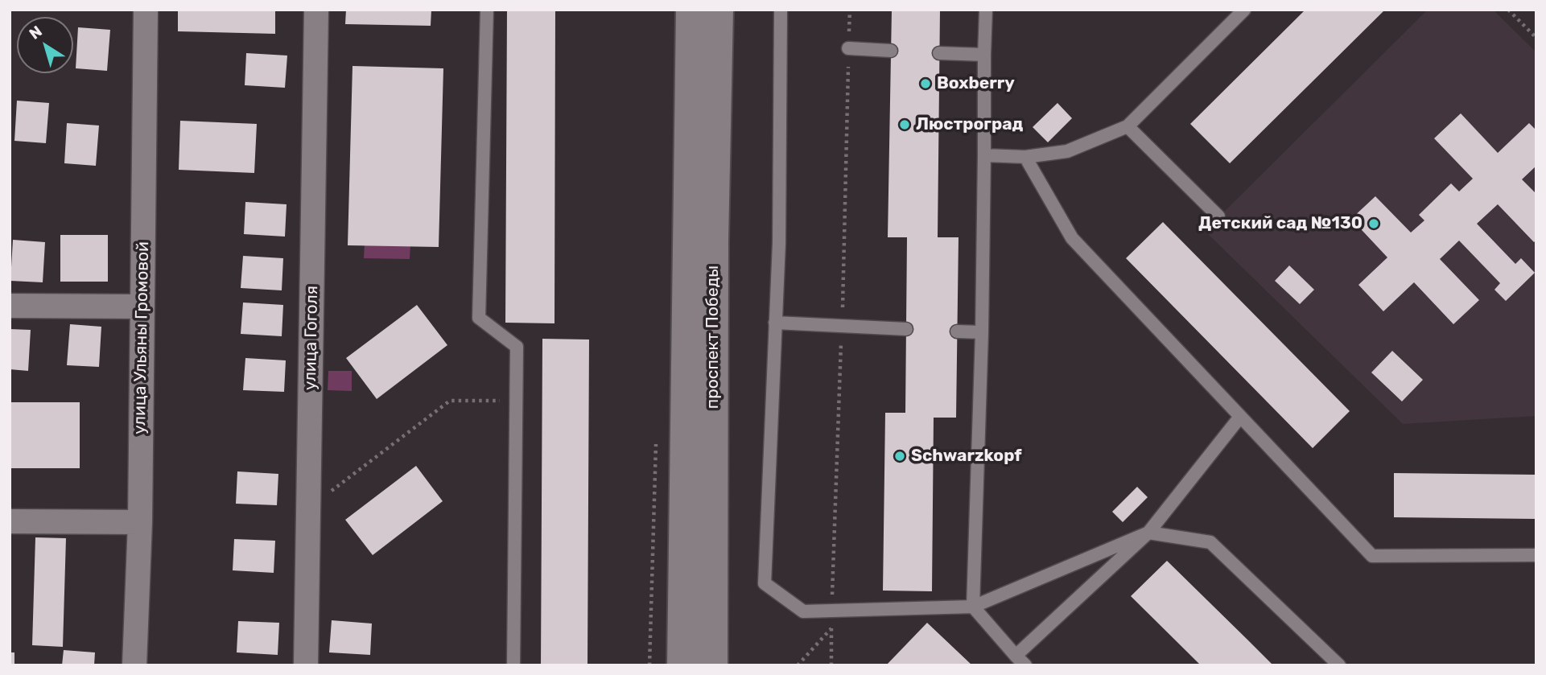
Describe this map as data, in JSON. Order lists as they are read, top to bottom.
{
  "streets": {
    "main road": ["проспект Победы"],
    "street": ["улица Ульяны Громовой", "улица Гоголя"]
  },
  "places": [
    "Boxberry",
    "Люстроград",
    "Детский сад №130",
    "Schwarzkopf"
  ],
  "north": "top left"
}
